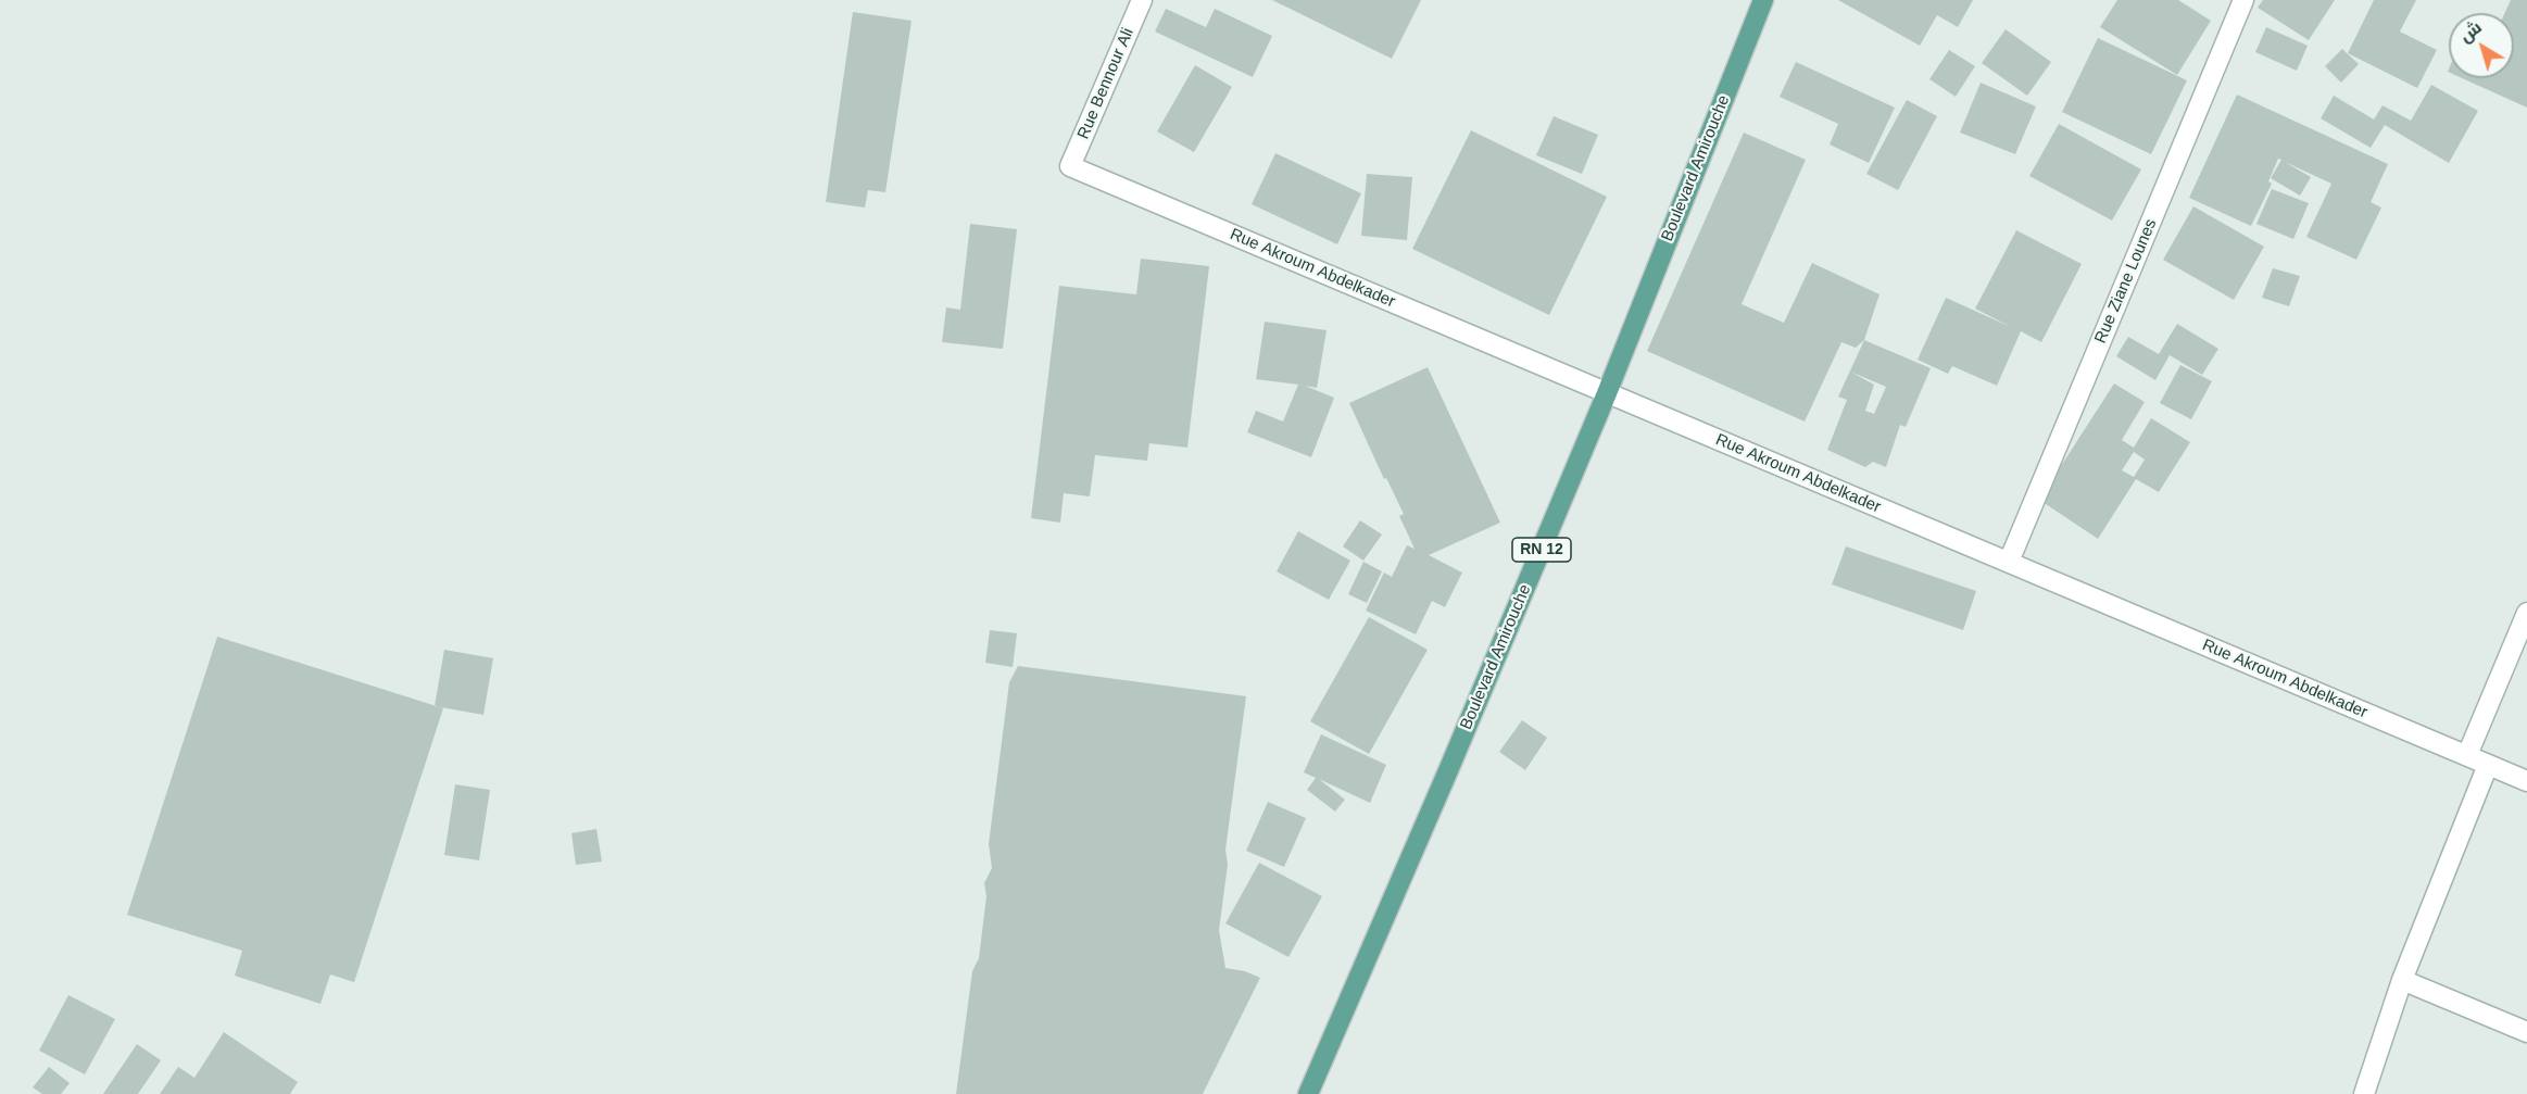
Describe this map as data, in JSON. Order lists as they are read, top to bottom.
{
  "streets": {
    "main road": ["Boulevard Amirouche", "RN 12"],
    "street": ["Rue Bennour Ali", "Rue Akroum Abdelkader", "Rue Ziane Lounes"]
  },
  "crossings": [
    ["Rue Bennour Ali", "Rue Akroum Abdelkader"],
    ["Boulevard Amirouche", "Rue Akroum Abdelkader"],
    ["Rue Akroum Abdelkader", "Rue Ziane Lounes"]
  ],
  "north": "top left"
}
